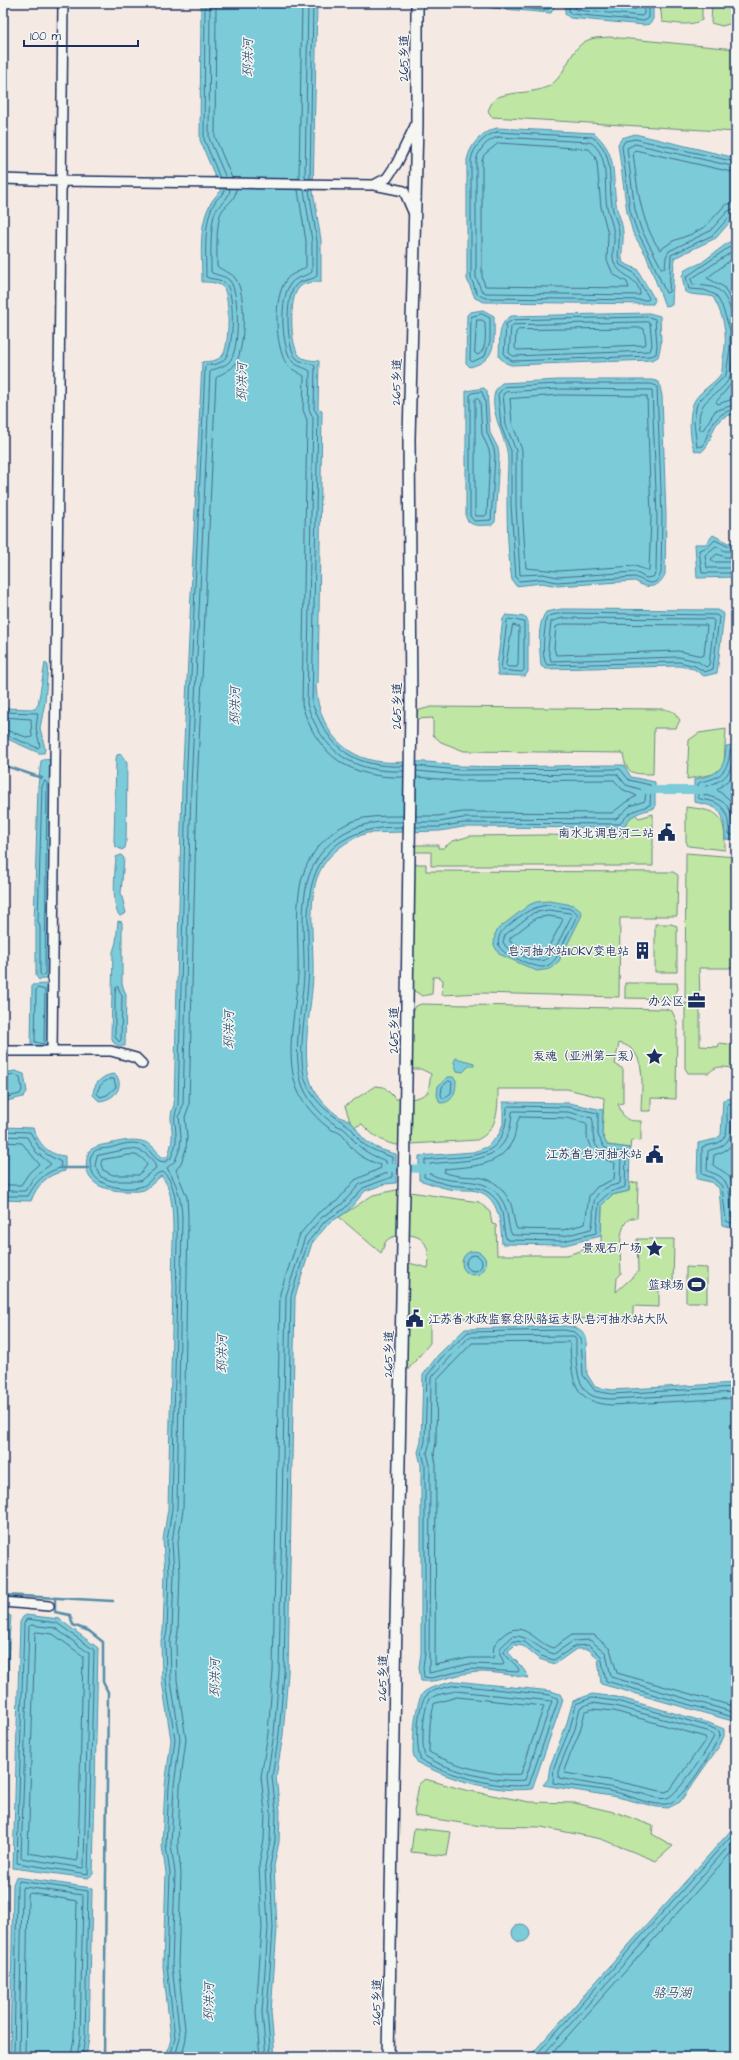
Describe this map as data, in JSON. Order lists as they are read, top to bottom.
{
  "streets": {
    "street": ["265乡道"]
  },
  "water": ["邳洪河", "骆马湖"],
  "places": {
    "public building": ["南水北调皂河二站", "江苏省皂河抽水站", "江苏省水政监察总队骆运支队皂河抽水站大队"],
    "building": ["皂河抽水站110KV变电站"],
    "office": ["办公区"],
    "place": ["泵魂（亚洲第一泵）", "景观石广场"],
    "sports": ["篮球场"]
  },
  "scale_bar": "100 m"
}
